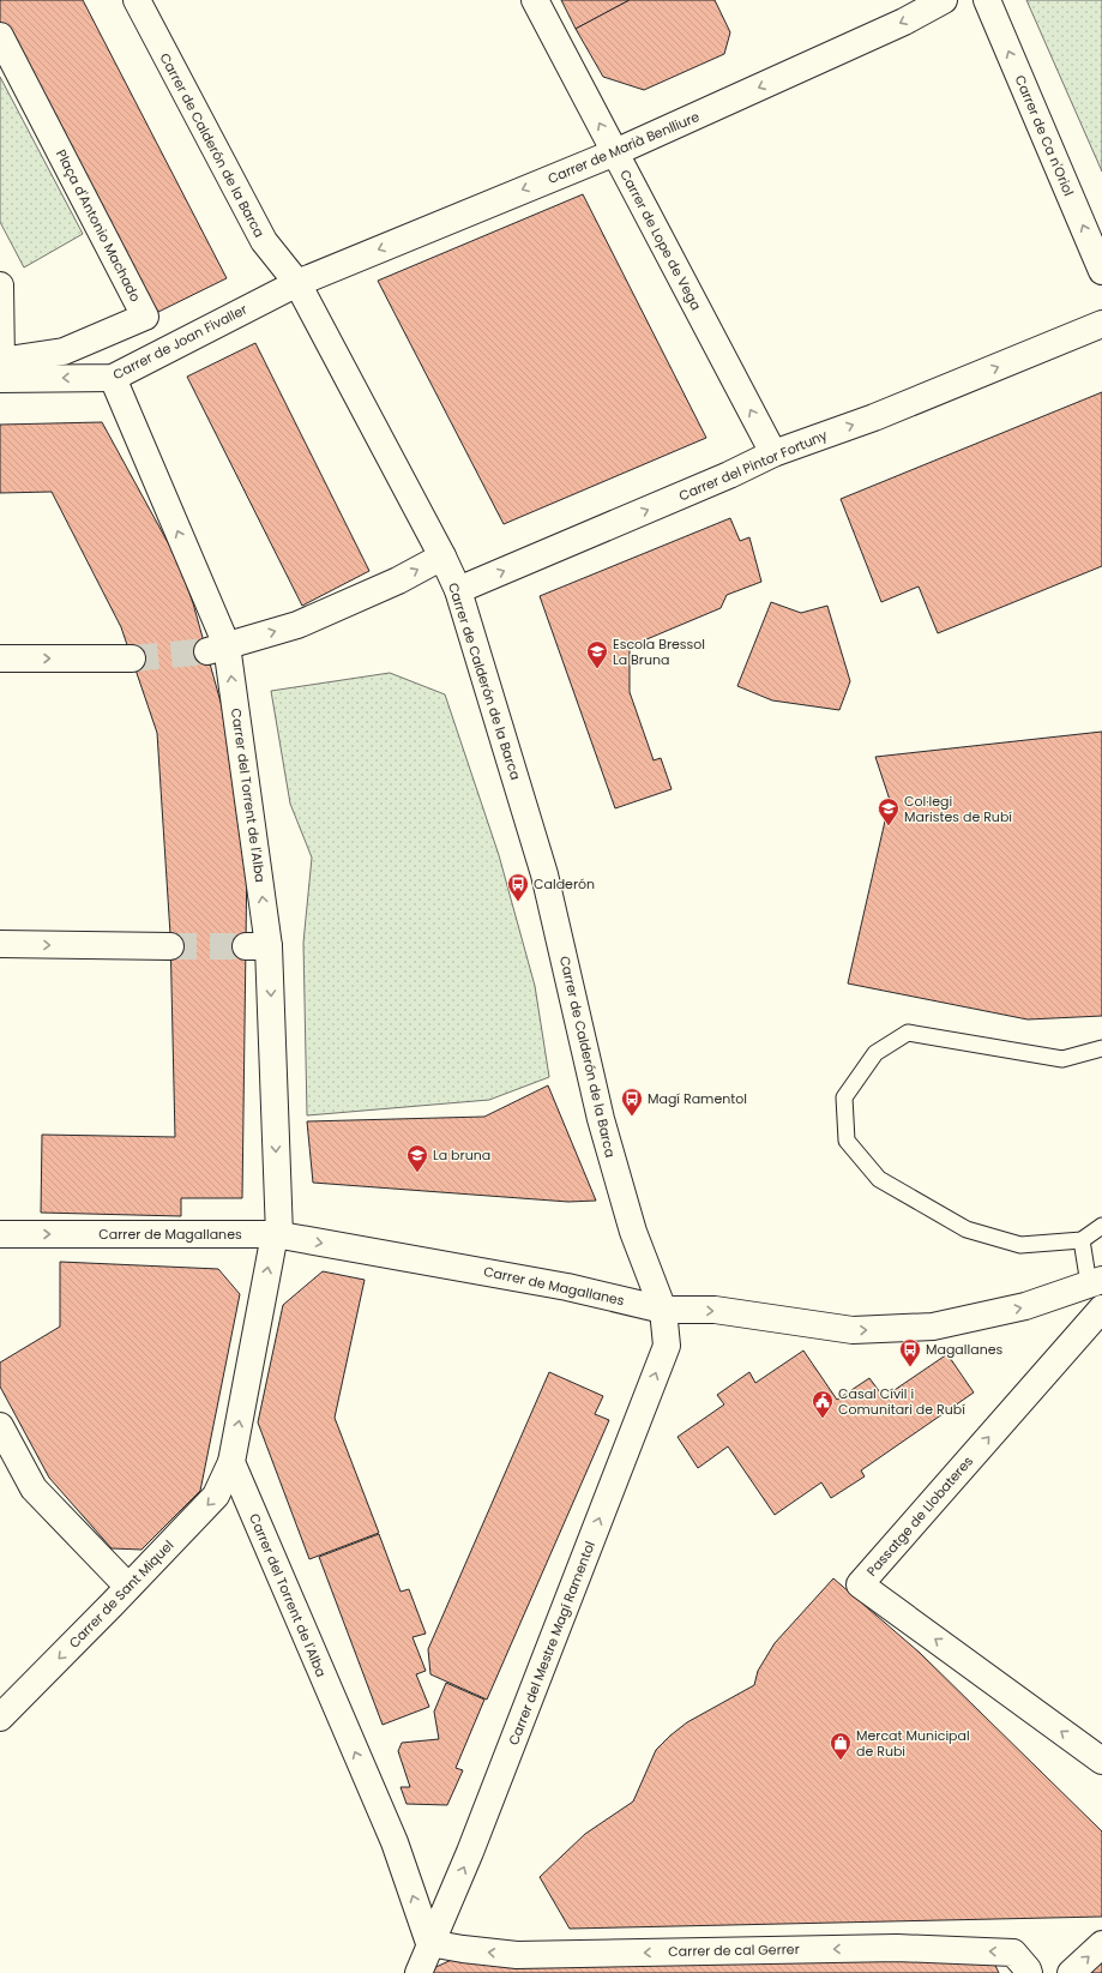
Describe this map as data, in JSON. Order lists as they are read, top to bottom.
{
  "streets": {
    "street": [
      "Carrer de Ca n'Oriol",
      "Carrer de Calderón de la Barca",
      "Carrer de Marià Benlliure",
      "Plaça d'Antonio Machado",
      "Carrer de Lope de Vega",
      "Carrer de Joan Fivaller",
      "Carrer del Pintor Fortuny",
      "Carrer del Torrent de l'Alba",
      "Carrer de Magallanes",
      "Passatge de Llobateres",
      "Carrer de Sant Miquel",
      "Carrer del Mestre Magí Ramentol",
      "Carrer de cal Gerrer"
    ]
  },
  "crossings": [
    ["Carrer de Calderón de la Barca", "Carrer de Marià Benlliure"],
    ["Carrer de Calderón de la Barca", "Carrer de Joan Fivaller"],
    ["Carrer de Calderón de la Barca", "Carrer del Pintor Fortuny"],
    ["Carrer de Calderón de la Barca", "Carrer de Magallanes"],
    ["Carrer de Calderón de la Barca", "Carrer del Mestre Magí Ramentol"],
    ["Carrer de Marià Benlliure", "Carrer de Lope de Vega"],
    ["Carrer de Marià Benlliure", "Carrer de Joan Fivaller"],
    ["Carrer de Lope de Vega", "Carrer del Pintor Fortuny"],
    ["Carrer de Joan Fivaller", "Carrer del Torrent de l'Alba"],
    ["Carrer del Torrent de l'Alba", "Carrer de Magallanes"],
    ["Carrer del Torrent de l'Alba", "Carrer de Sant Miquel"],
    ["Carrer del Torrent de l'Alba", "Carrer del Mestre Magí Ramentol"],
    ["Carrer del Torrent de l'Alba", "Carrer de cal Gerrer"],
    ["Carrer de Magallanes", "Carrer del Mestre Magí Ramentol"],
    ["Carrer del Mestre Magí Ramentol", "Carrer de cal Gerrer"]
  ],
  "one_way": [
    "Carrer de Ca n'Oriol",
    "Carrer de Marià Benlliure",
    "Carrer de Lope de Vega",
    "Carrer de Joan Fivaller",
    "Carrer del Pintor Fortuny",
    "Carrer del Torrent de l'Alba",
    "Carrer de Magallanes",
    "Carrer de Sant Miquel",
    "Carrer del Mestre Magí Ramentol",
    "Carrer de cal Gerrer"
  ],
  "places": {
    "school or university": ["Escola Bressol La Bruna", "Col·legi Maristes de Rubí", "La bruna"],
    "bus stop": ["Calderón", "Magí Ramentol", "Magallanes"],
    "public building": ["Casal Cívil i Comunitari de Rubí"],
    "shop": ["Mercat Municipal de Rubi"]
  }
}
